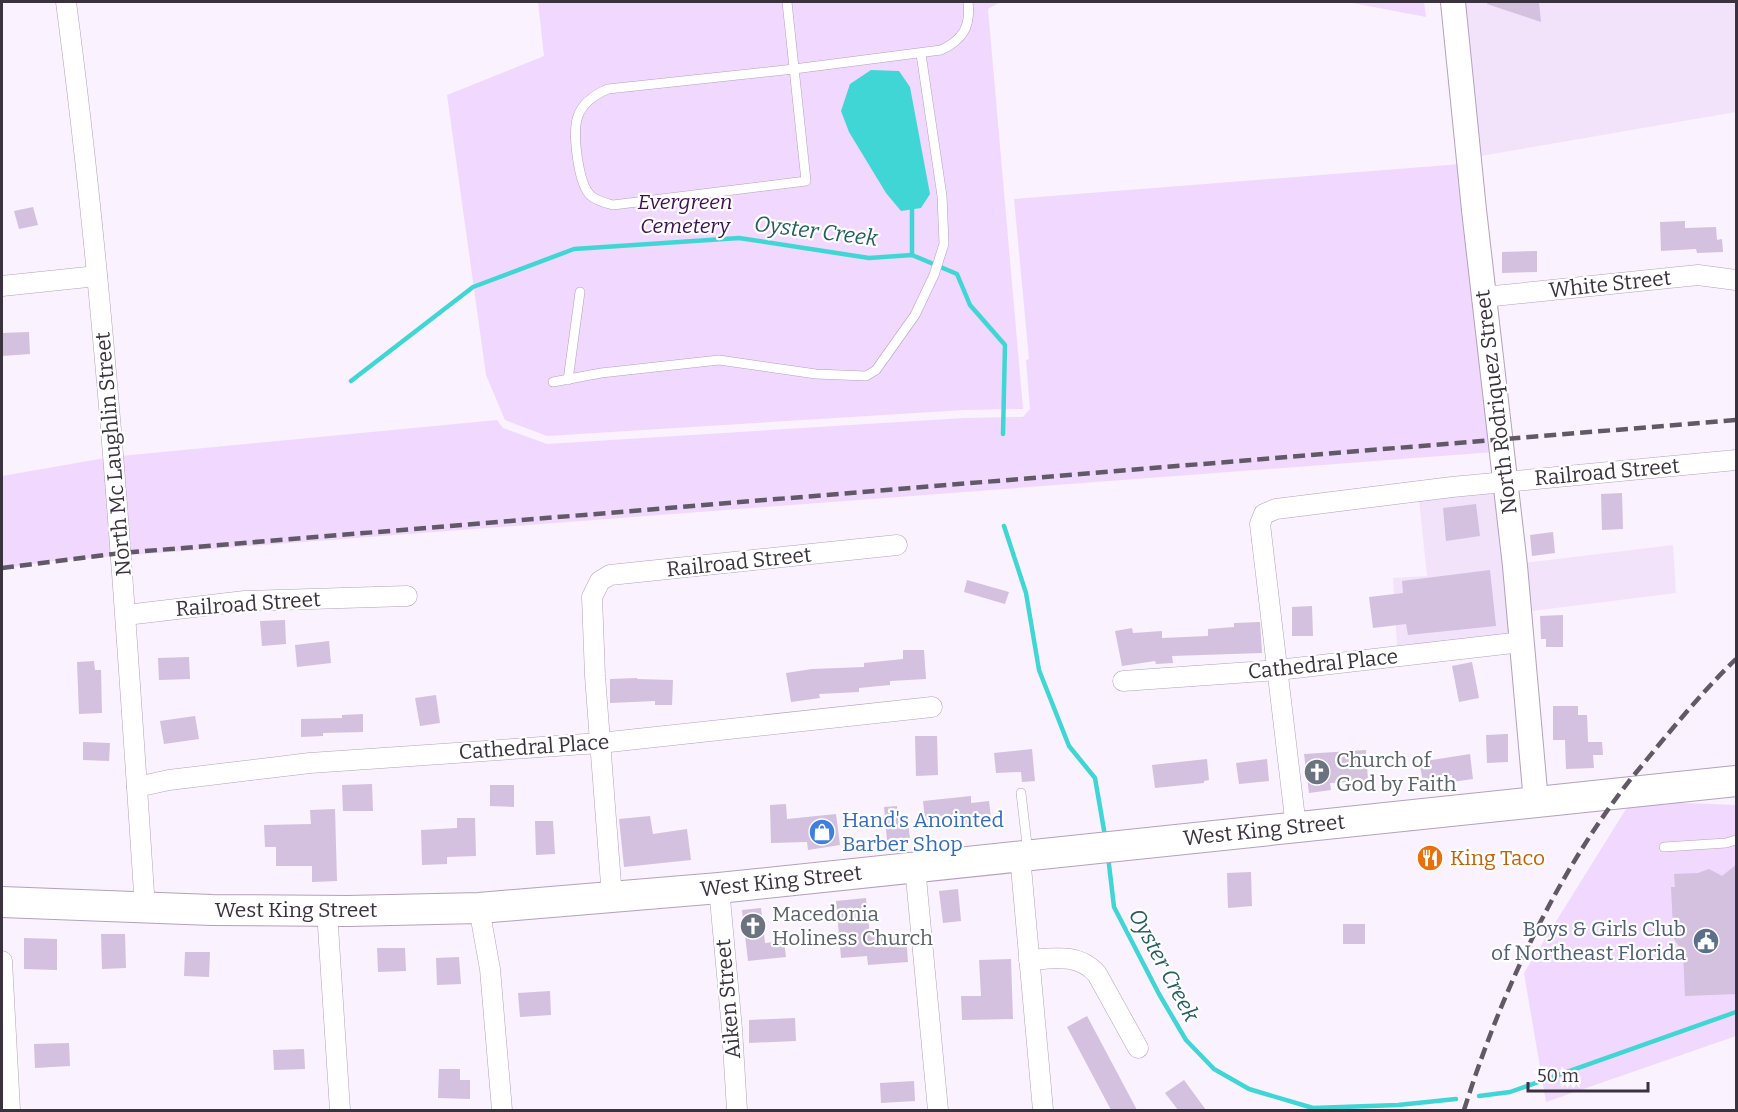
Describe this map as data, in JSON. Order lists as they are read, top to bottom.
{
  "streets": {
    "main road": ["West King Street"],
    "street": [
      "White Street",
      "North Rodriquez Street",
      "North Mc Laughlin Street",
      "Railroad Street",
      "Cathedral Place",
      "Aiken Street"
    ]
  },
  "crossings": [
    ["White Street", "North Rodriquez Street"],
    ["North Rodriquez Street", "Railroad Street"],
    ["North Rodriquez Street", "Cathedral Place"],
    ["North Rodriquez Street", "West King Street"],
    ["North Mc Laughlin Street", "Railroad Street"],
    ["North Mc Laughlin Street", "Cathedral Place"],
    ["North Mc Laughlin Street", "West King Street"],
    ["Railroad Street", "Cathedral Place"],
    ["West King Street", "Aiken Street"]
  ],
  "water": ["Oyster Creek"],
  "parks": ["Evergreen Cemetery"],
  "places": {
    "church": ["Church of God by Faith", "Macedonia Holiness Church"],
    "shop": ["Hand's Anointed Barber Shop"],
    "restaurant": ["King Taco"],
    "public building": ["Boys & Girls Club of Northeast Florida"]
  },
  "scale_bar": "50 m"
}
